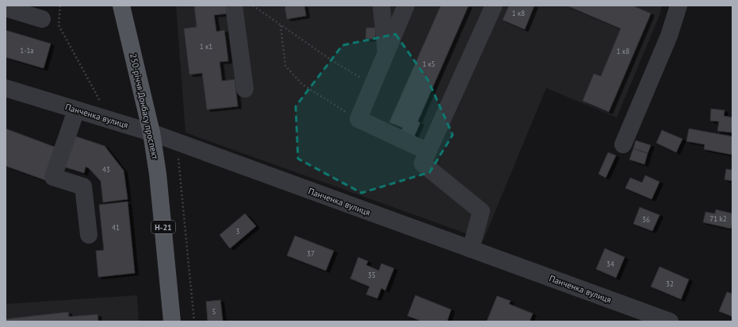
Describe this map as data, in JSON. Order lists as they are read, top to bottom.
{
  "streets": {
    "main road": ["250-річчя Донбасу проспект", "Н-21"],
    "street": ["Панченка вулиця"]
  },
  "crossings": [
    ["250-річчя Донбасу проспект", "Панченка вулиця"]
  ],
  "house_numbers": [
    "1 к8",
    "1 к1",
    "1-1а",
    "1 к8",
    "1 к5",
    "43",
    "71 k2",
    "36",
    "41",
    "3",
    "37",
    "34",
    "35",
    "32",
    "5"
  ]
}
